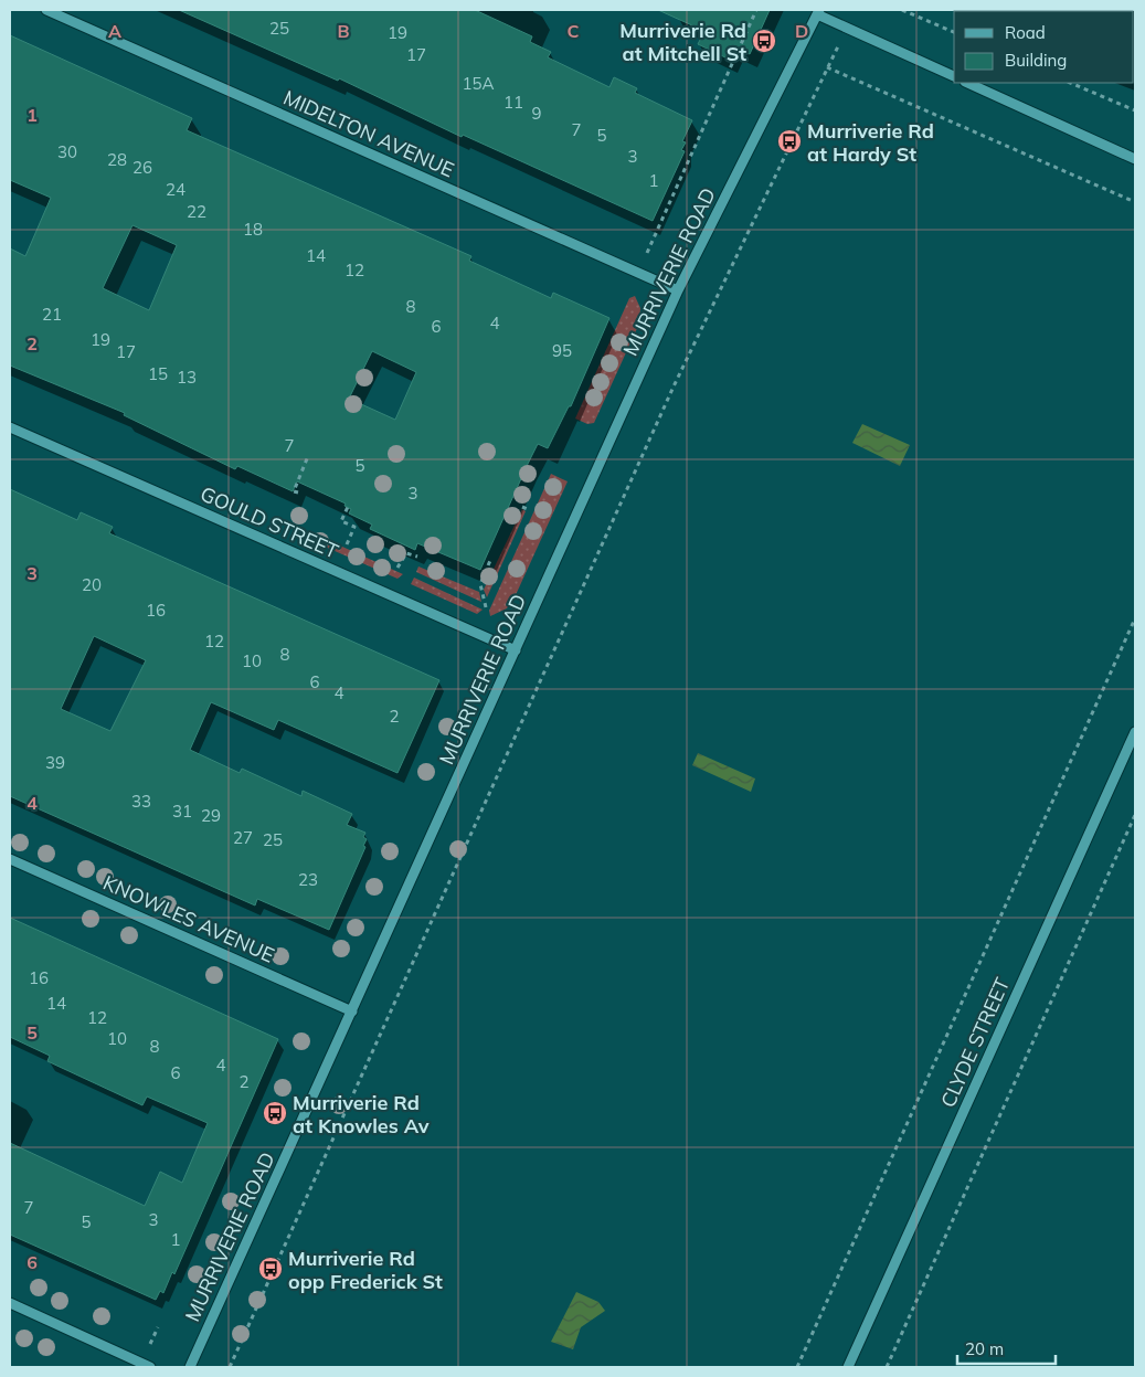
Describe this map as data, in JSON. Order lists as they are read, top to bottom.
{
  "streets": {
    "street": [
      "MIDELTON AVENUE",
      "MURRIVERIE ROAD",
      "GOULD STREET",
      "KNOWLES AVENUE",
      "CLYDE STREET"
    ]
  },
  "crossings": [
    ["MIDELTON AVENUE", "MURRIVERIE ROAD"],
    ["MURRIVERIE ROAD", "GOULD STREET"],
    ["MURRIVERIE ROAD", "KNOWLES AVENUE"]
  ],
  "places": {
    "bus stop": [
      "Murriverie Rd at Mitchell St",
      "Murriverie Rd at Hardy St",
      "Murriverie Rd at Knowles Av",
      "Murriverie Rd opp Frederick St"
    ]
  },
  "house_numbers": [
    "25",
    "19",
    "17",
    "15A",
    "11",
    "9",
    "7",
    "5",
    "30",
    "3",
    "28",
    "26",
    "1",
    "24",
    "22",
    "18",
    "14",
    "12",
    "8",
    "21",
    "4",
    "6",
    "19",
    "95",
    "17",
    "15",
    "13",
    "7",
    "5",
    "3",
    "20",
    "16",
    "12",
    "8",
    "10",
    "6",
    "4",
    "2",
    "39",
    "33",
    "31",
    "29",
    "27",
    "25",
    "23",
    "16",
    "14",
    "12",
    "10",
    "8",
    "4",
    "6",
    "2",
    "7",
    "3",
    "5",
    "1"
  ],
  "legend": ["Road", "Building"],
  "scale_bar": "20 m",
  "grid": {
    "columns": [
      "A",
      "B",
      "C",
      "D"
    ],
    "rows": [
      "1",
      "2",
      "3",
      "4",
      "5",
      "6"
    ]
  }
}
